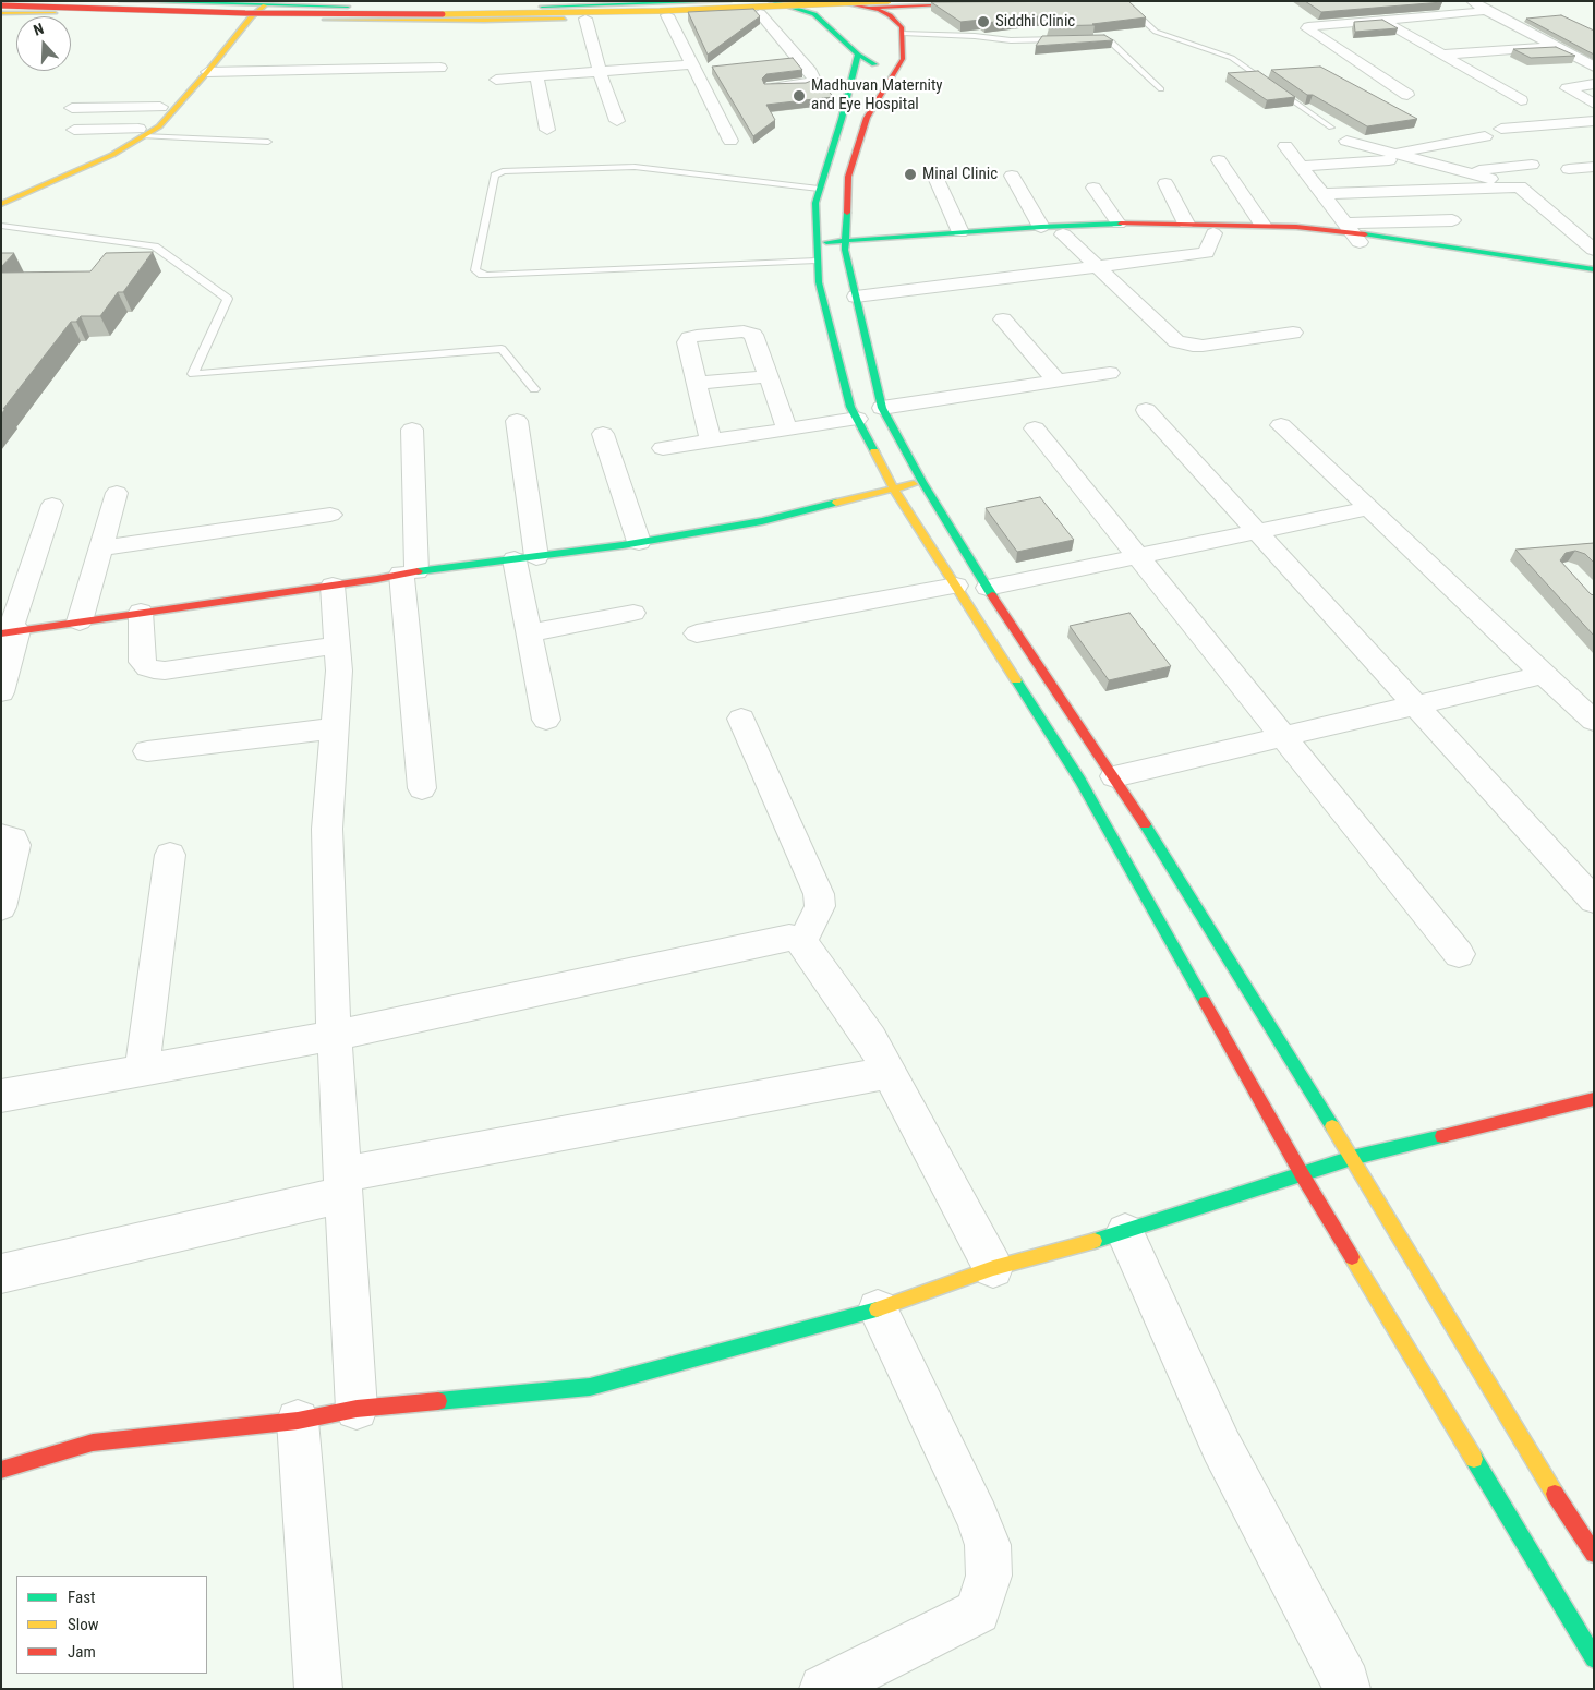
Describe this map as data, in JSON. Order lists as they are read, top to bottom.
{
  "places": ["Siddhi Clinic", "Madhuvan Maternity and Eye Hospital", "Minal Clinic"],
  "legend": ["Fast", "Slow", "Jam"],
  "north": "top"
}
